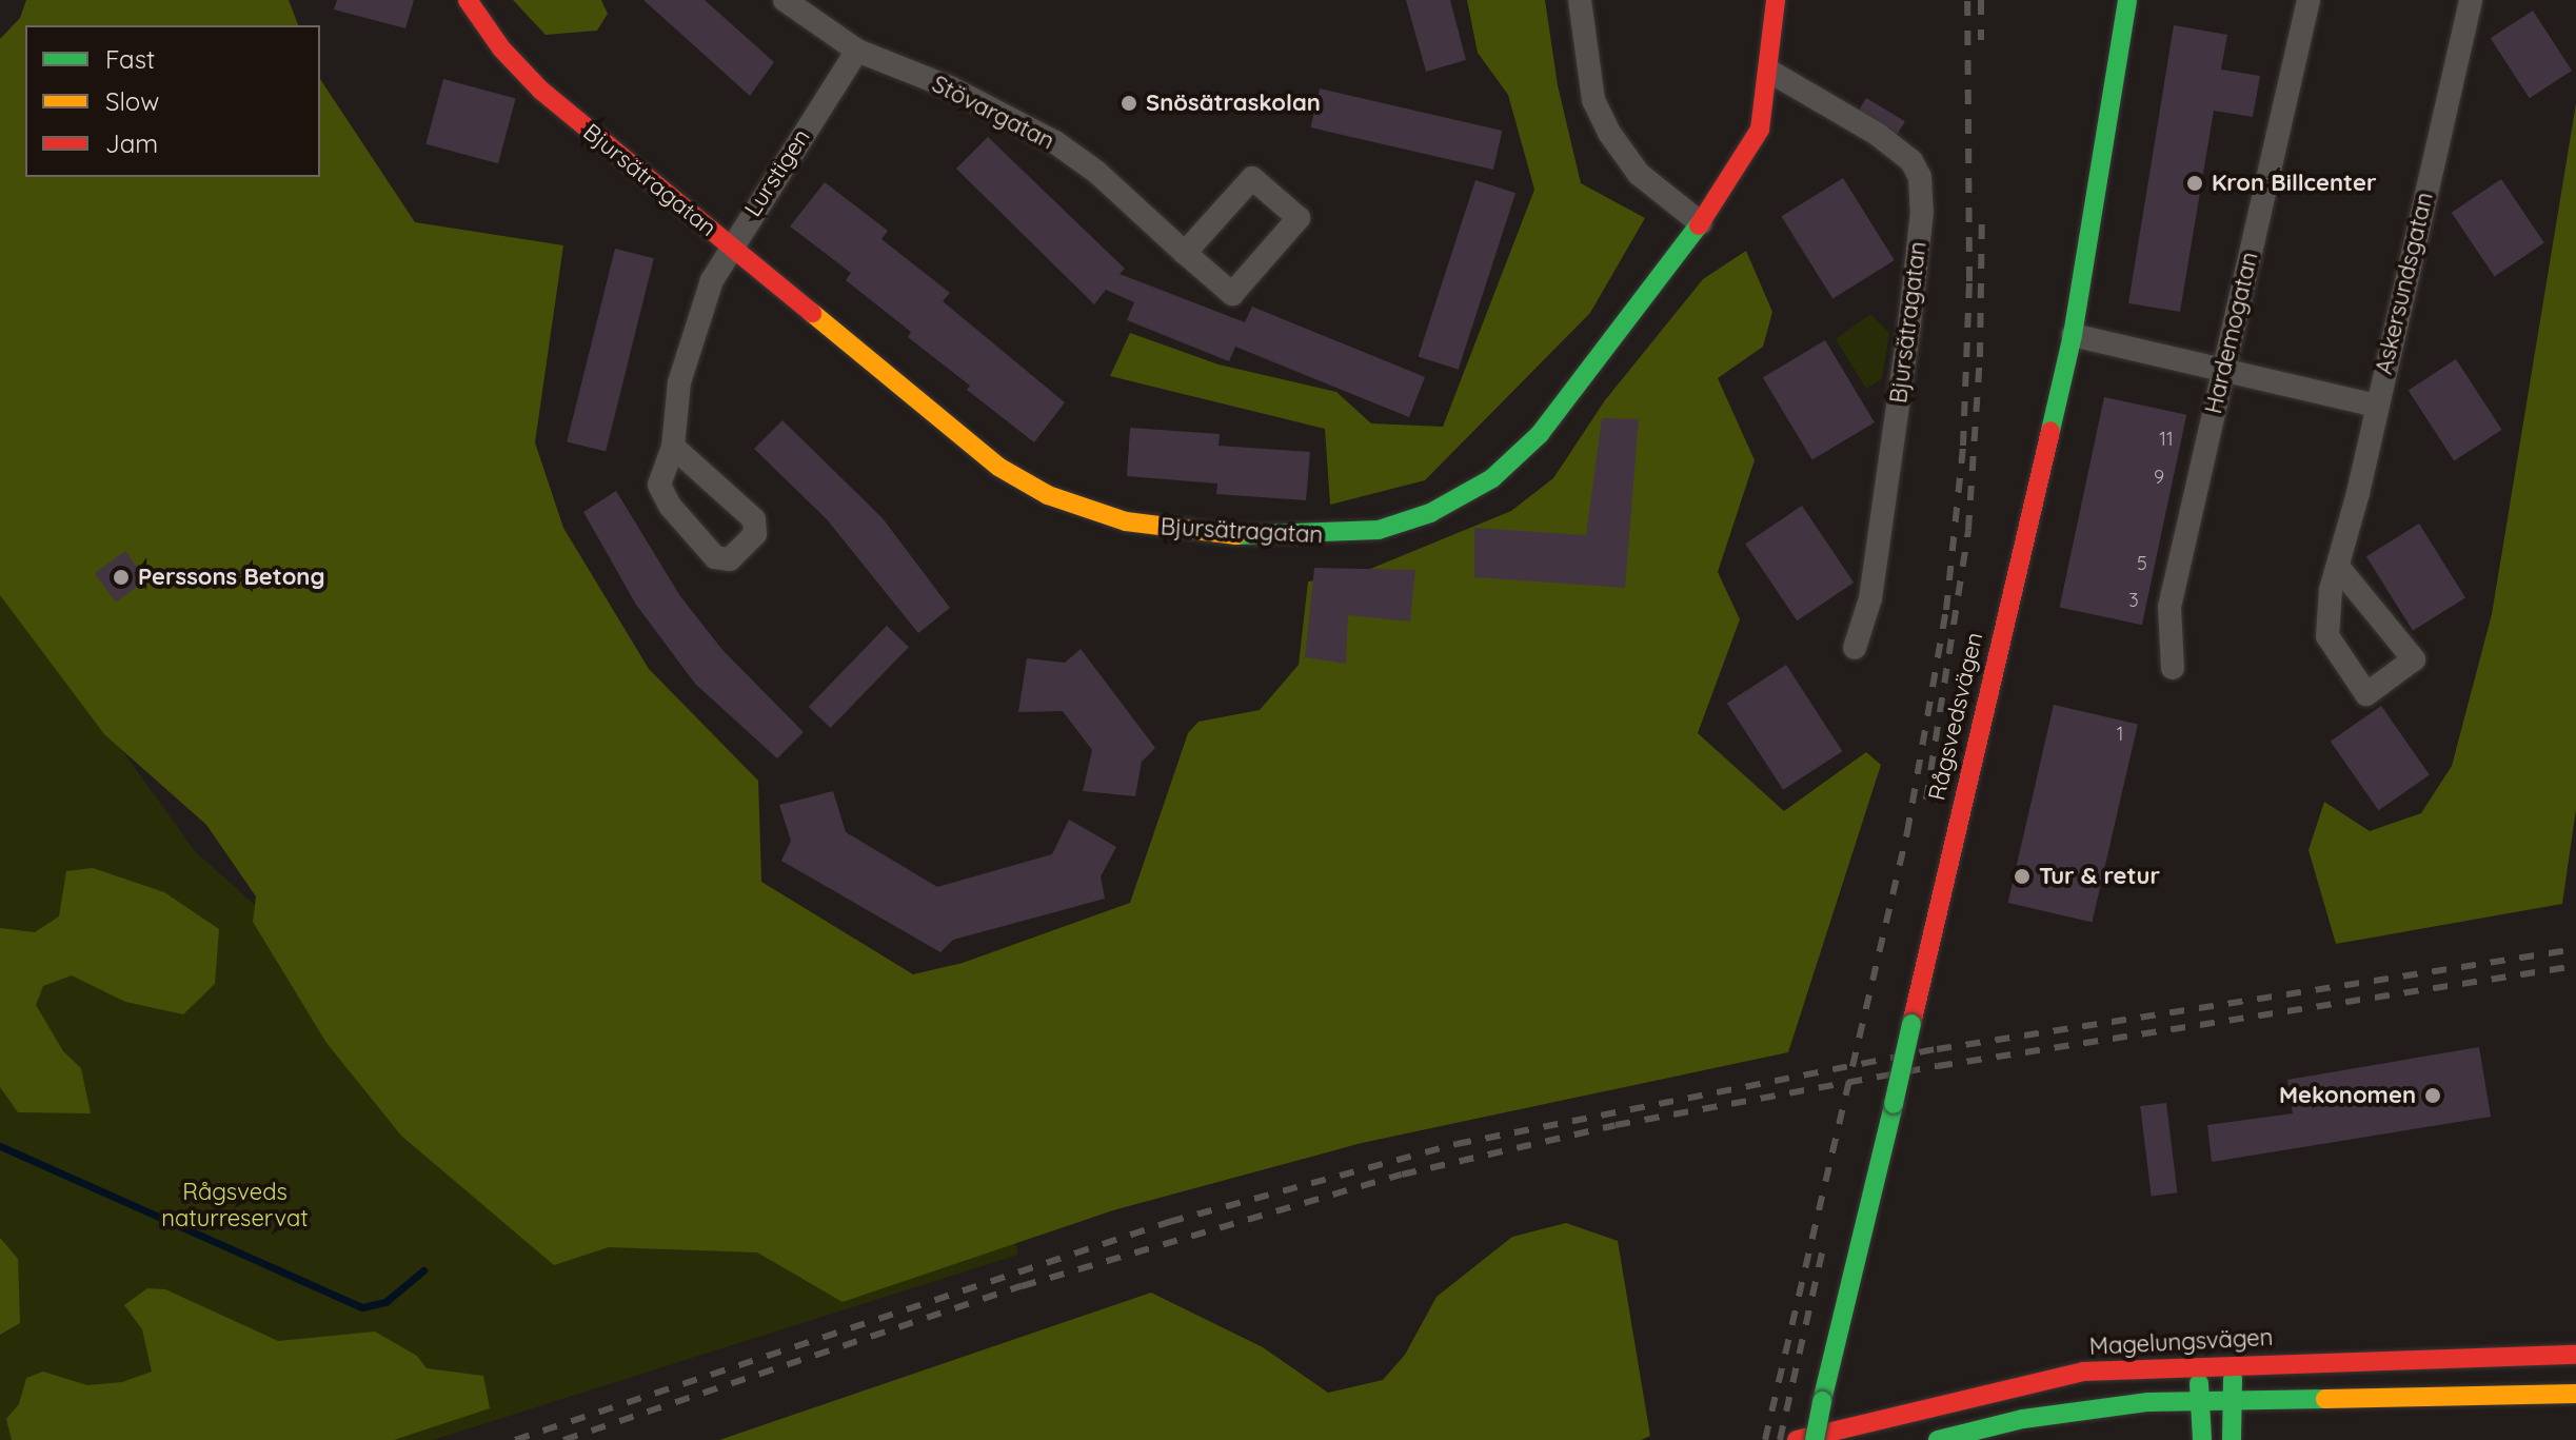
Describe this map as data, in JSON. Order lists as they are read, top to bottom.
{
  "streets": {
    "street": [
      "Stövargatan",
      "Lurstigen",
      "Bjursätragatan",
      "Askersundsgatan",
      "Hardemogatan",
      "Rågsvedsvägen",
      "Magelungsvägen"
    ]
  },
  "crossings": [
    ["Stövargatan", "Lurstigen"],
    ["Lurstigen", "Bjursätragatan"]
  ],
  "parks": ["Rågsveds naturreservat"],
  "places": [
    "Snösätraskolan",
    "Kron Billcenter",
    "Perssons Betong",
    "Tur & retur",
    "Mekonomen"
  ],
  "house_numbers": [
    "11",
    "9",
    "5",
    "3",
    "1"
  ],
  "legend": ["Fast", "Slow", "Jam"]
}
